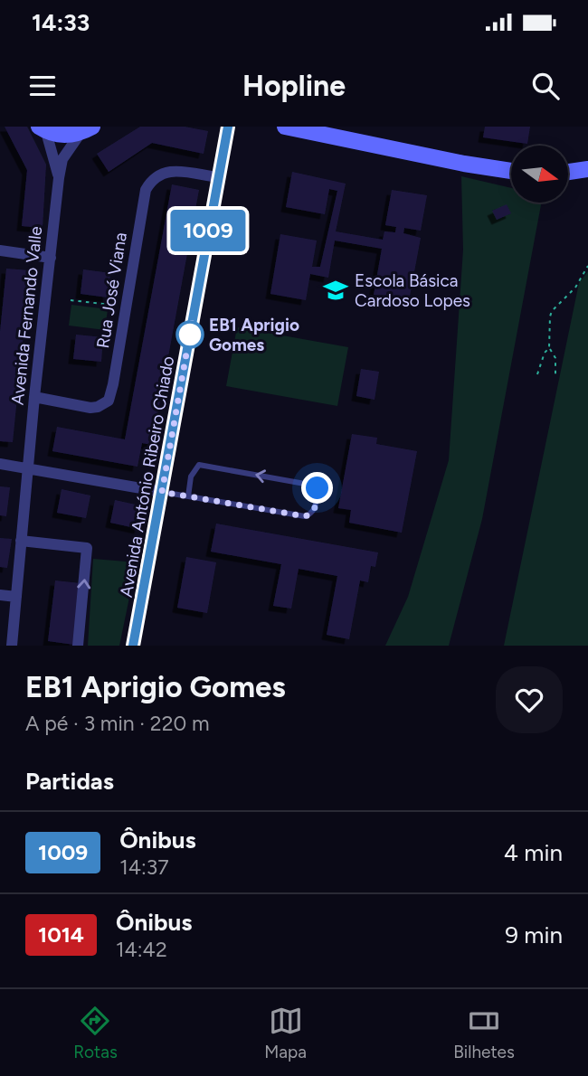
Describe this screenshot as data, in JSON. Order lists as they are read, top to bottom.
{
  "streets": {
    "street": ["Rua José Viana", "Avenida Fernando Valle", "Avenida António Ribeiro Chiado"]
  },
  "crossings": [
    ["Rua José Viana", "Avenida Fernando Valle"],
    ["Rua José Viana", "Avenida António Ribeiro Chiado"]
  ],
  "places": {
    "school or university": ["Escola Básica Cardoso Lopes"],
    "other": ["EB1 Aprigio Gomes"]
  },
  "lines": ["bus line 1009"],
  "north": "right",
  "page": {
    "status": "14:33",
    "header": "Hopline",
    "on_map": "1009",
    "heading": [
      ["EB1 Aprigio Gomes", "A pé · 3 min · 220 m"],
      "Partidas"
    ],
    "list": [
      {
        "mark": "1009",
        "name": "Ônibus",
        "note": "14:37",
        "value": "4 min"
      },
      {
        "mark": "1014",
        "name": "Ônibus",
        "note": "14:42",
        "value": "9 min"
      }
    ],
    "tabs": ["Rotas", "Mapa", "Bilhetes"]
  }
}
